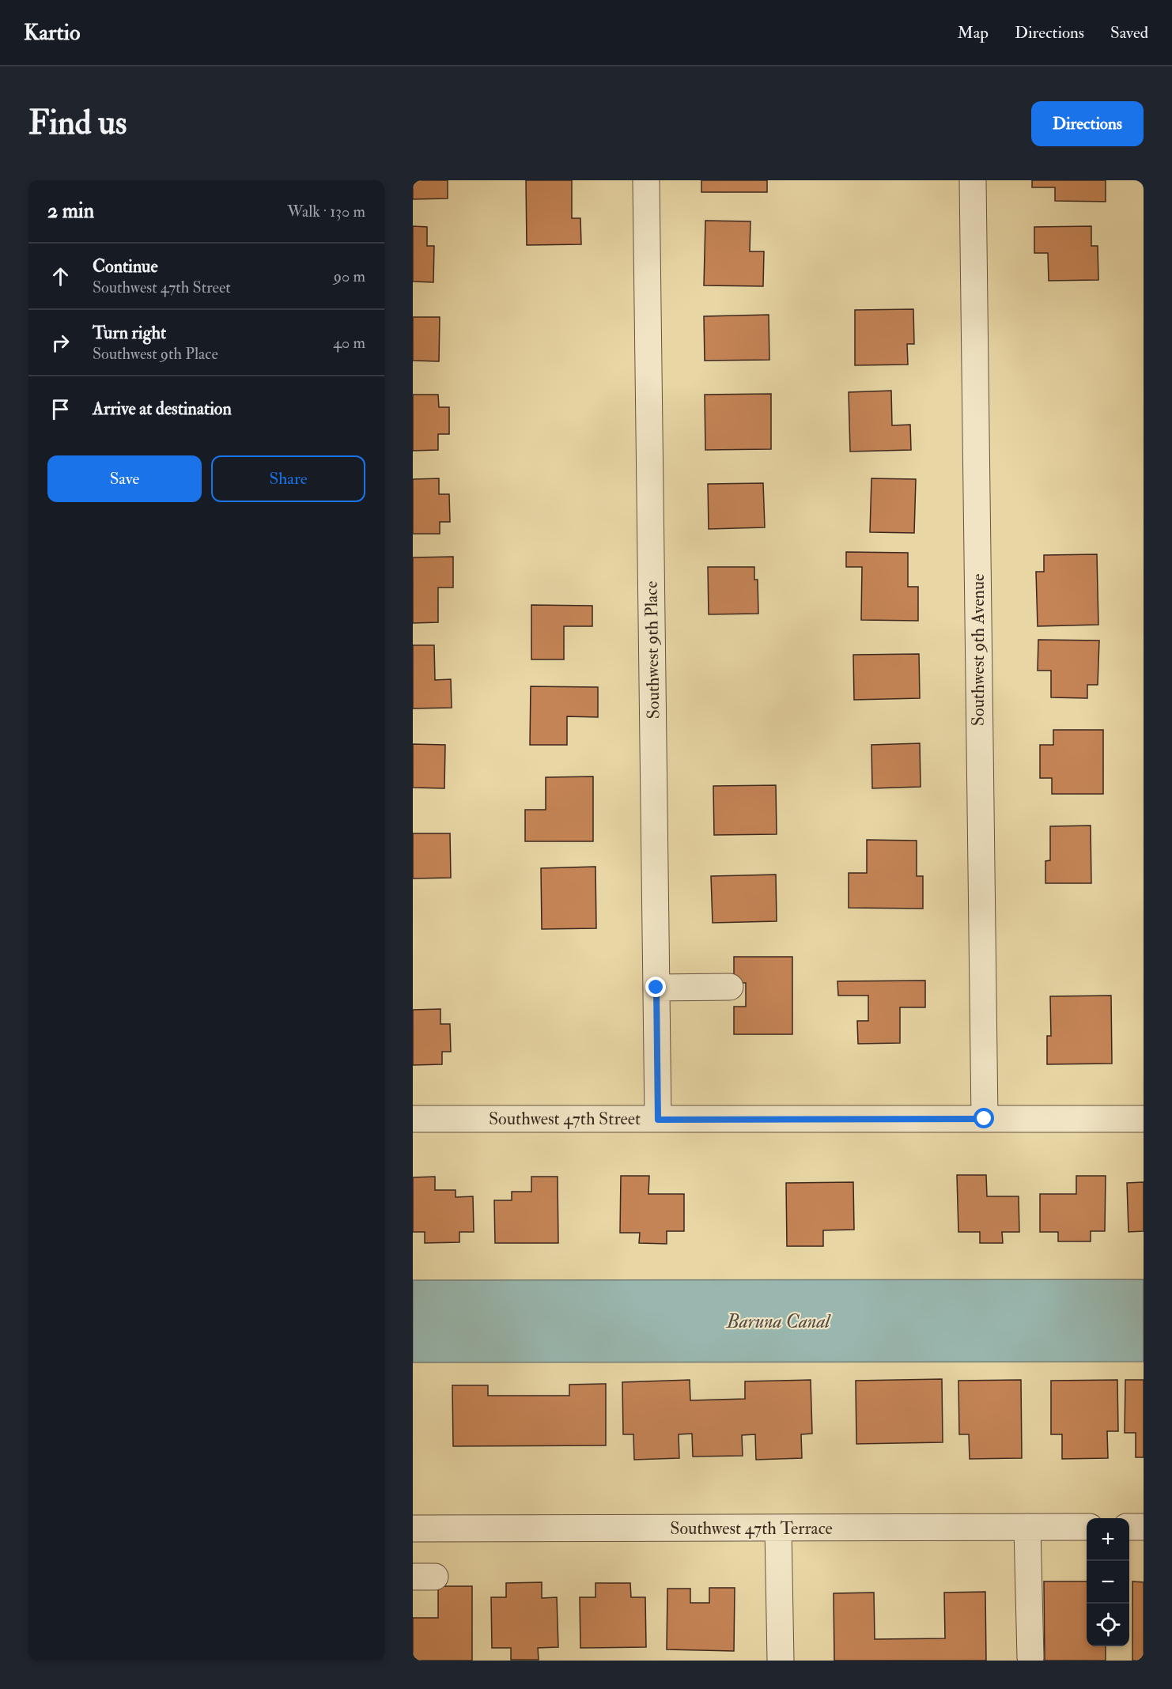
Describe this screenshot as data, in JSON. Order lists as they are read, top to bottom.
{
  "streets": {
    "street": [
      "Southwest 9th Place",
      "Southwest 9th Avenue",
      "Southwest 47th Street",
      "Southwest 47th Terrace"
    ]
  },
  "crossings": [
    ["Southwest 9th Place", "Southwest 47th Street"],
    ["Southwest 9th Avenue", "Southwest 47th Street"]
  ],
  "water": ["Baruna Canal"],
  "page": {
    "header": "Kartio",
    "nav": ["Map", "Directions", "Saved"],
    "buttons": [
      "Directions",
      ["Save", "Share"]
    ],
    "title": "Find us",
    "heading": ["2 min", "Walk · 130 m"],
    "list": [
      ["Continue", "Southwest 47th Street", "90 m"],
      ["Turn right", "Southwest 9th Place", "40 m"],
      "Arrive at destination"
    ],
    "map_buttons": ["+", "−"]
  }
}
